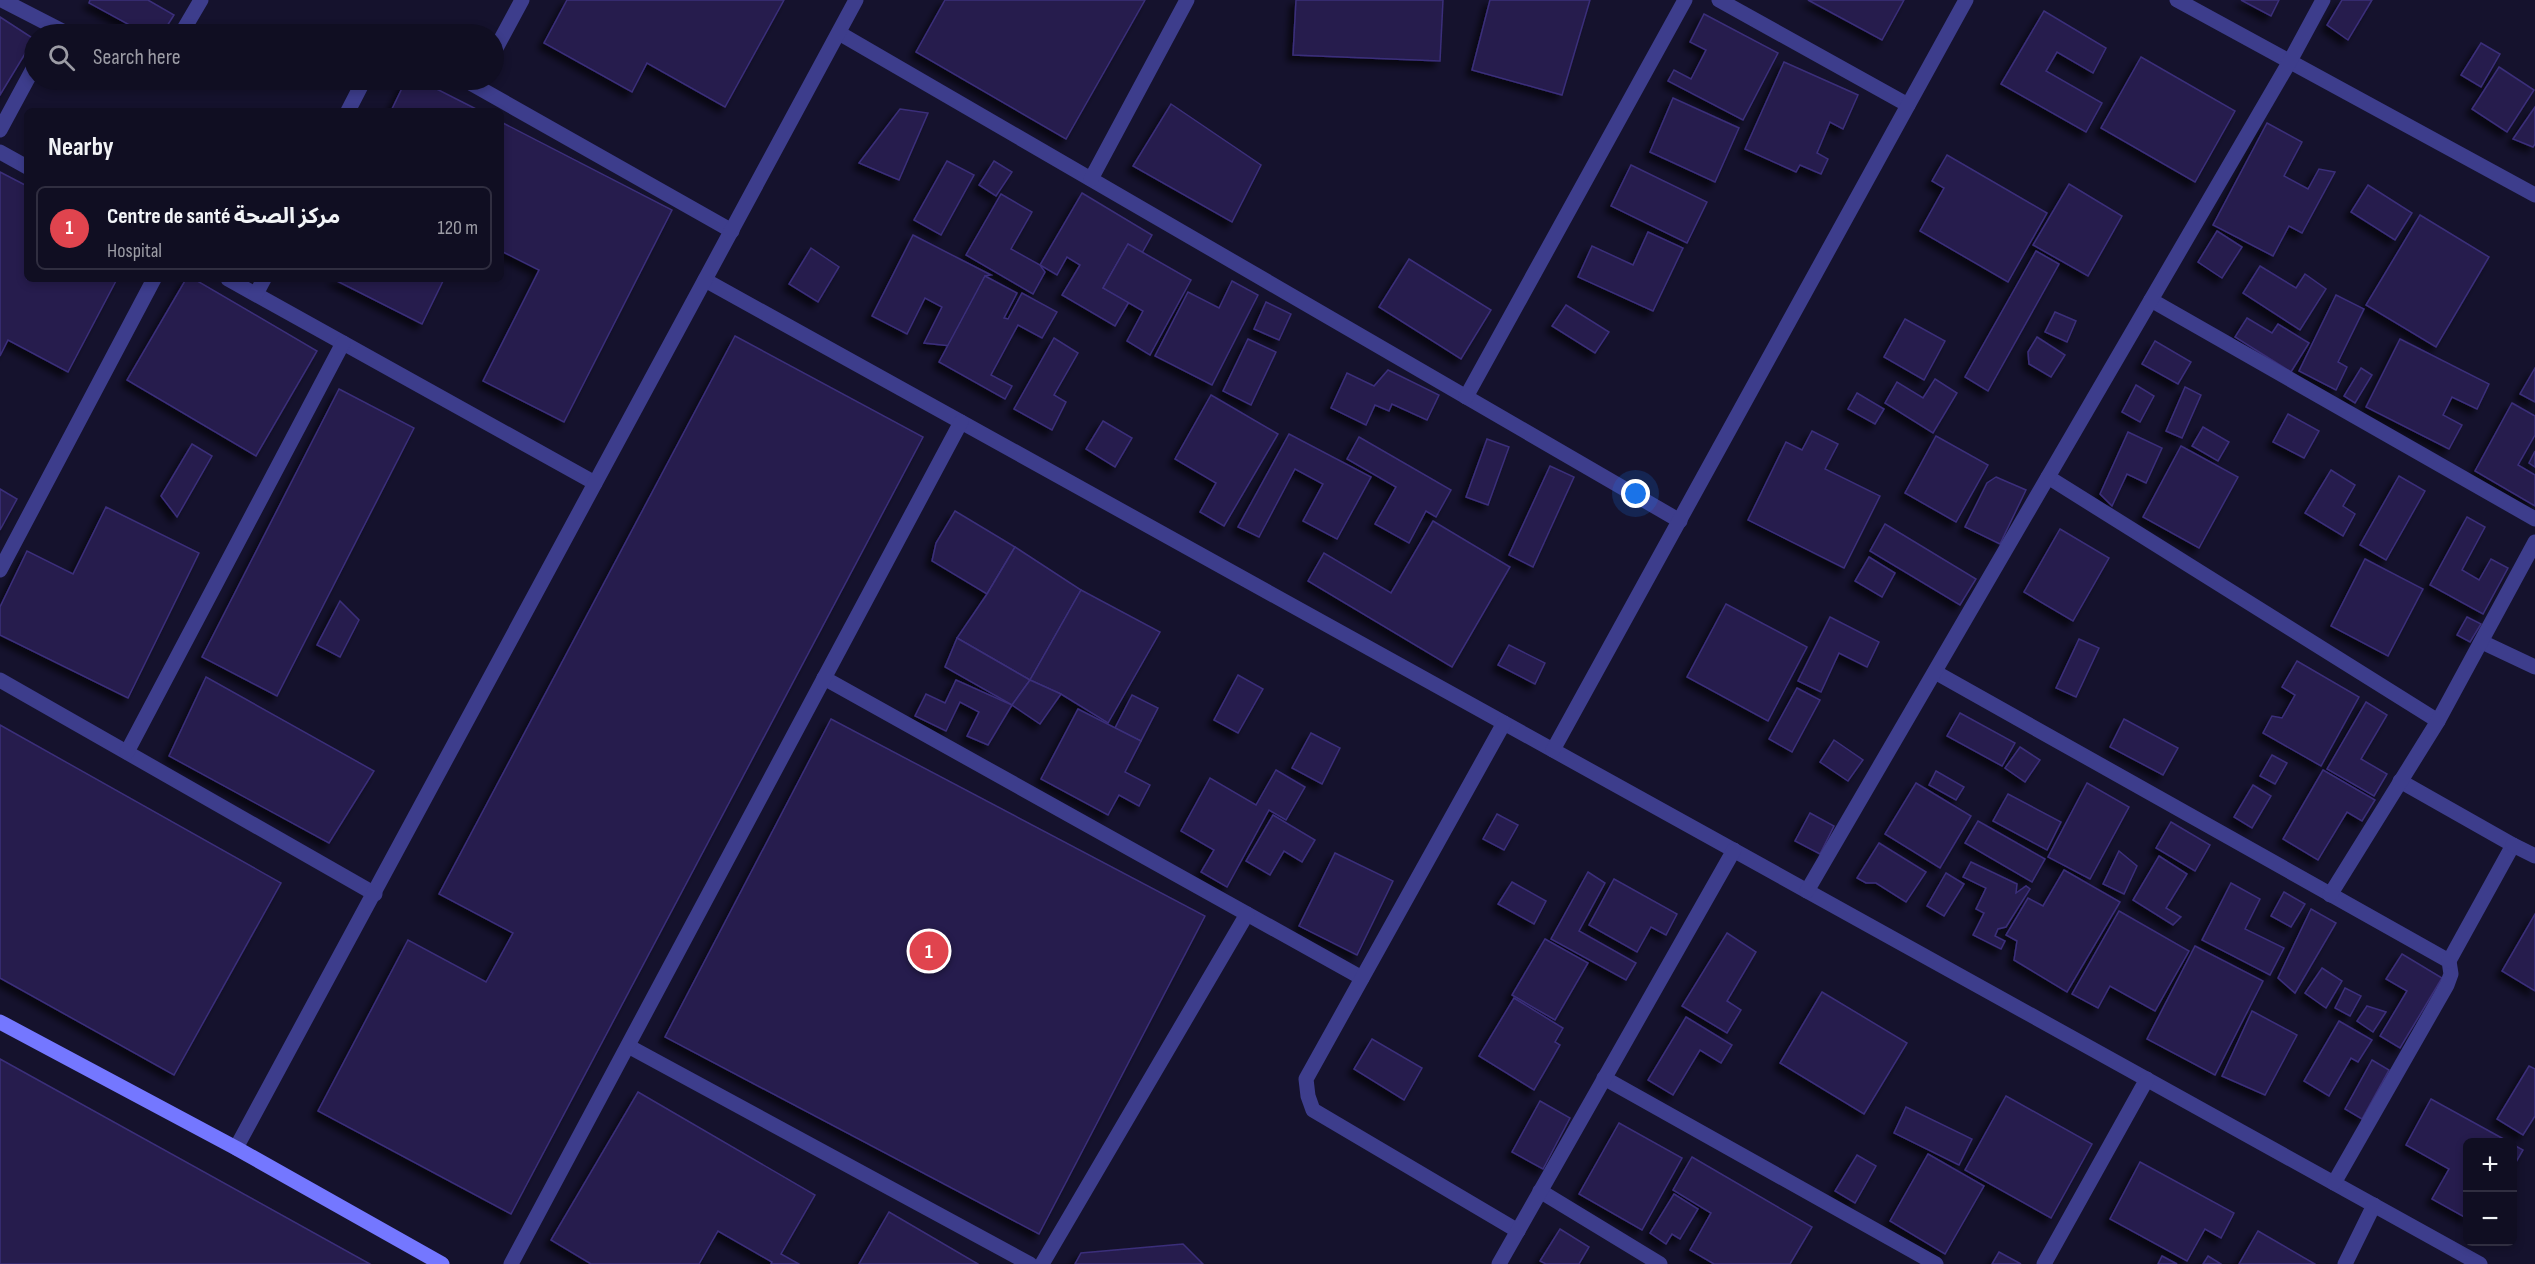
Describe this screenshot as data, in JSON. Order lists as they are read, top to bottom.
{
  "page": {
    "search": "Search here",
    "heading": "Nearby",
    "list": [
      {
        "mark": "1",
        "name": "Centre de santé مركز الصحة",
        "note": "Hospital",
        "value": "120 m"
      }
    ],
    "pins": "1",
    "map_buttons": ["+", "−"]
  }
}
